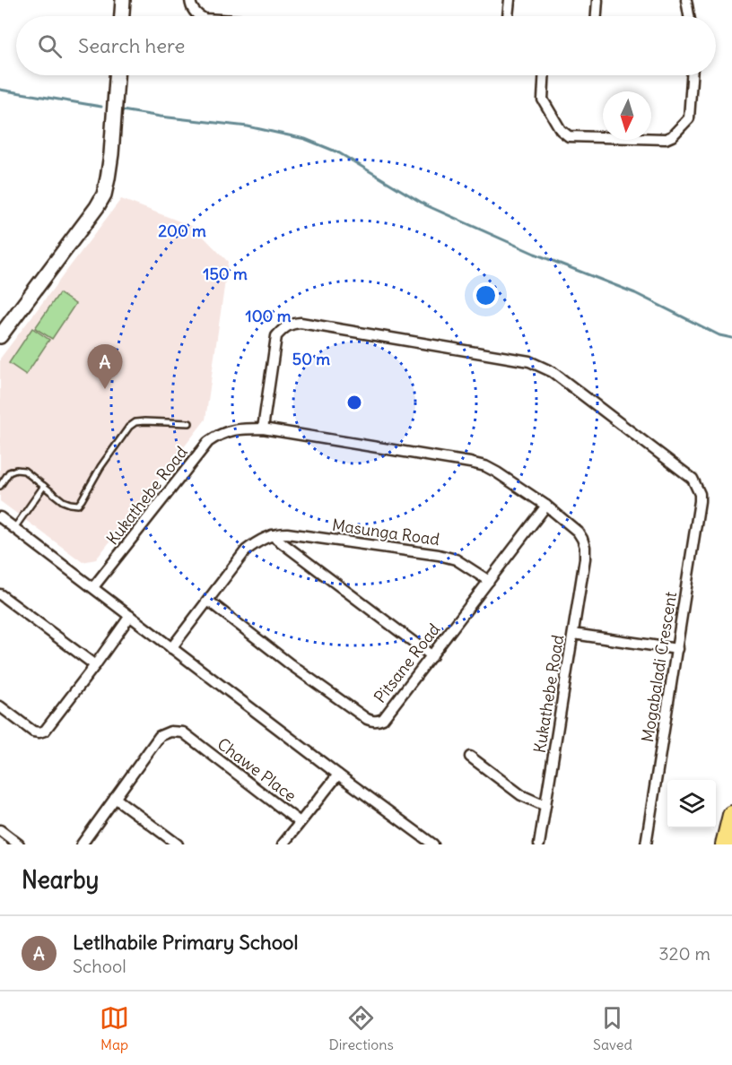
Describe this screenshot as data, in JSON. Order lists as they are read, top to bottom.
{
  "streets": {
    "street": [
      "Kukathebe Road",
      "Masunga Road",
      "Pitsane Road",
      "Mogabaladi Crescent",
      "Chawe Place"
    ]
  },
  "crossings": [
    ["Kukathebe Road", "Pitsane Road"],
    ["Kukathebe Road", "Mogabaladi Crescent"],
    ["Masunga Road", "Pitsane Road"]
  ],
  "north": "bottom",
  "page": {
    "search": "Search here",
    "pins": "A",
    "heading": "Nearby",
    "list": [
      {
        "mark": "A",
        "name": "Letlhabile Primary School",
        "note": "School",
        "value": "320 m"
      }
    ],
    "nav": ["Map", "Directions", "Saved"]
  },
  "rings": [
    "200 m",
    "150 m",
    "100 m",
    "50 m"
  ]
}
